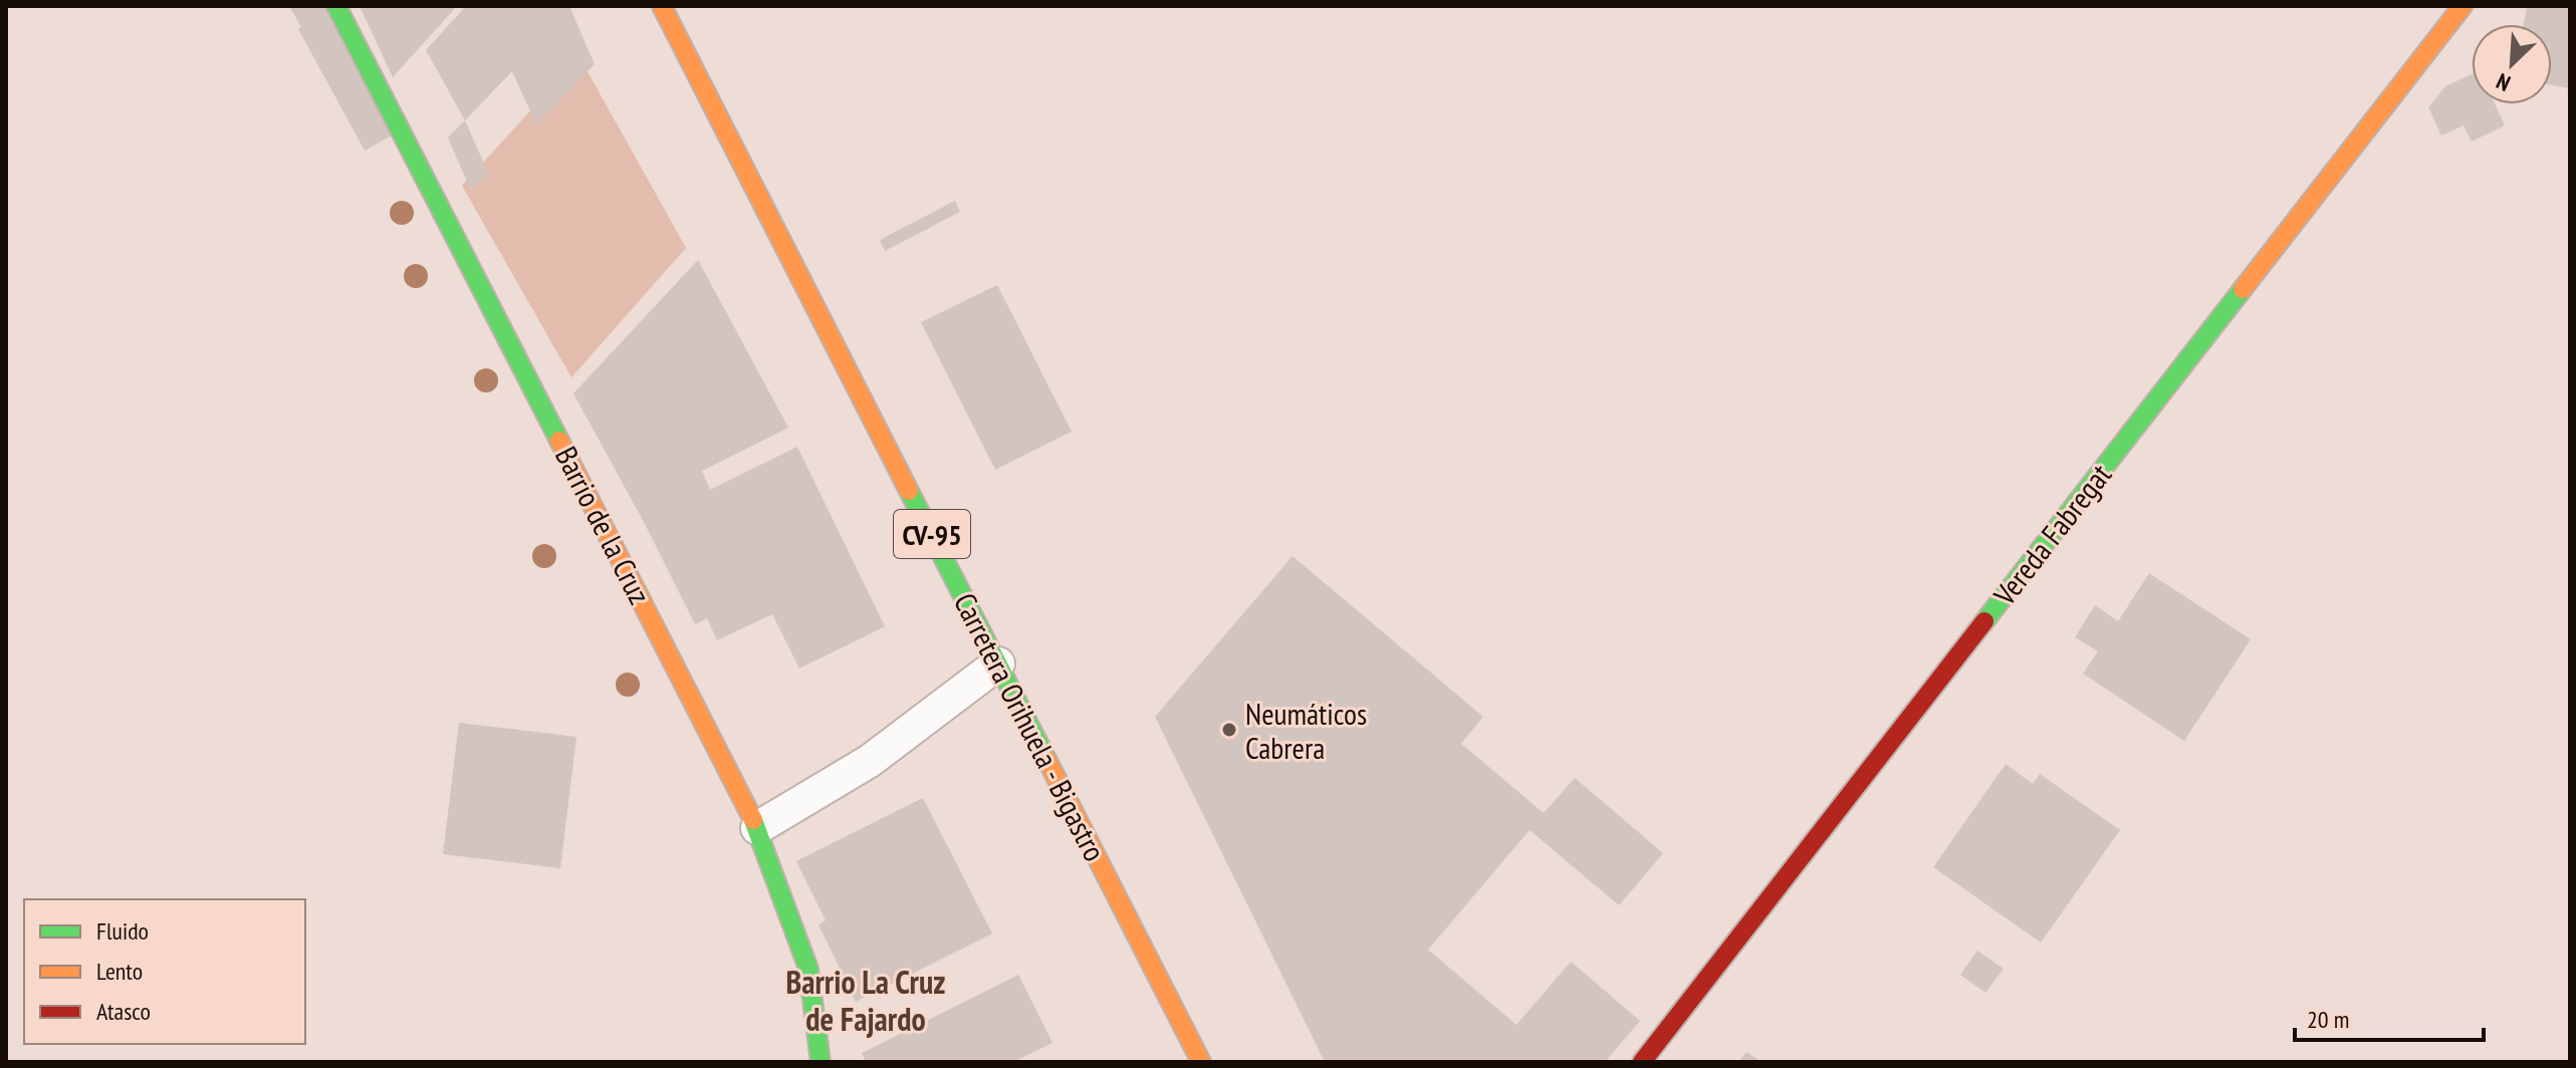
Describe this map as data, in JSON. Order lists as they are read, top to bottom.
{
  "streets": {
    "street": [
      "Barrio de la Cruz",
      "CV-95",
      "Vereda Fabregat",
      "Carretera Orihuela - Bigastro"
    ]
  },
  "districts": ["Barrio La Cruz de Fajardo"],
  "places": ["Neumáticos Cabrera"],
  "legend": ["Fluido", "Lento", "Atasco"],
  "scale_bar": "20 m",
  "north": "bottom left"
}
